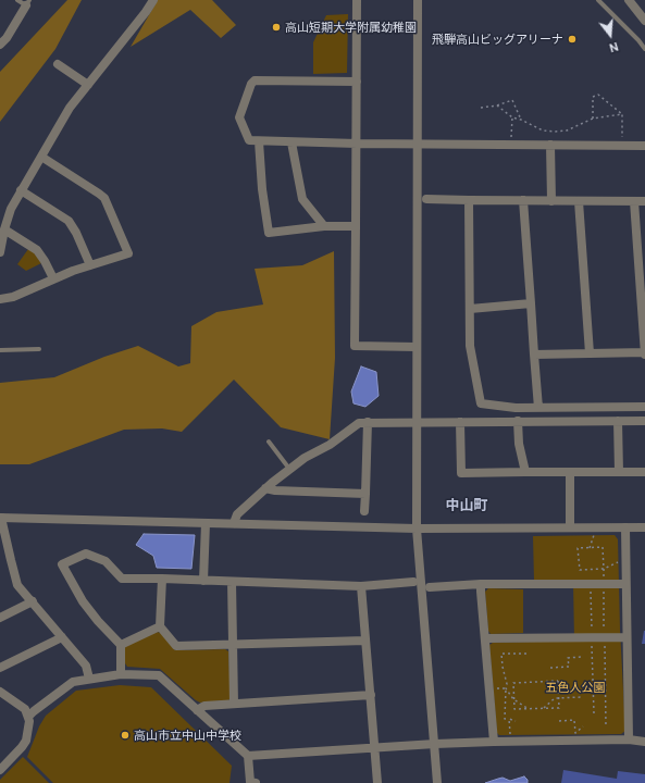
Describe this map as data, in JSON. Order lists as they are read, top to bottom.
{
  "districts": ["中山町"],
  "parks": ["五色人公園"],
  "places": ["高山短期大学附属幼稚園", "飛騨高山ビッグアリーナ", "高山市立中山中学校"],
  "north": "bottom"
}
